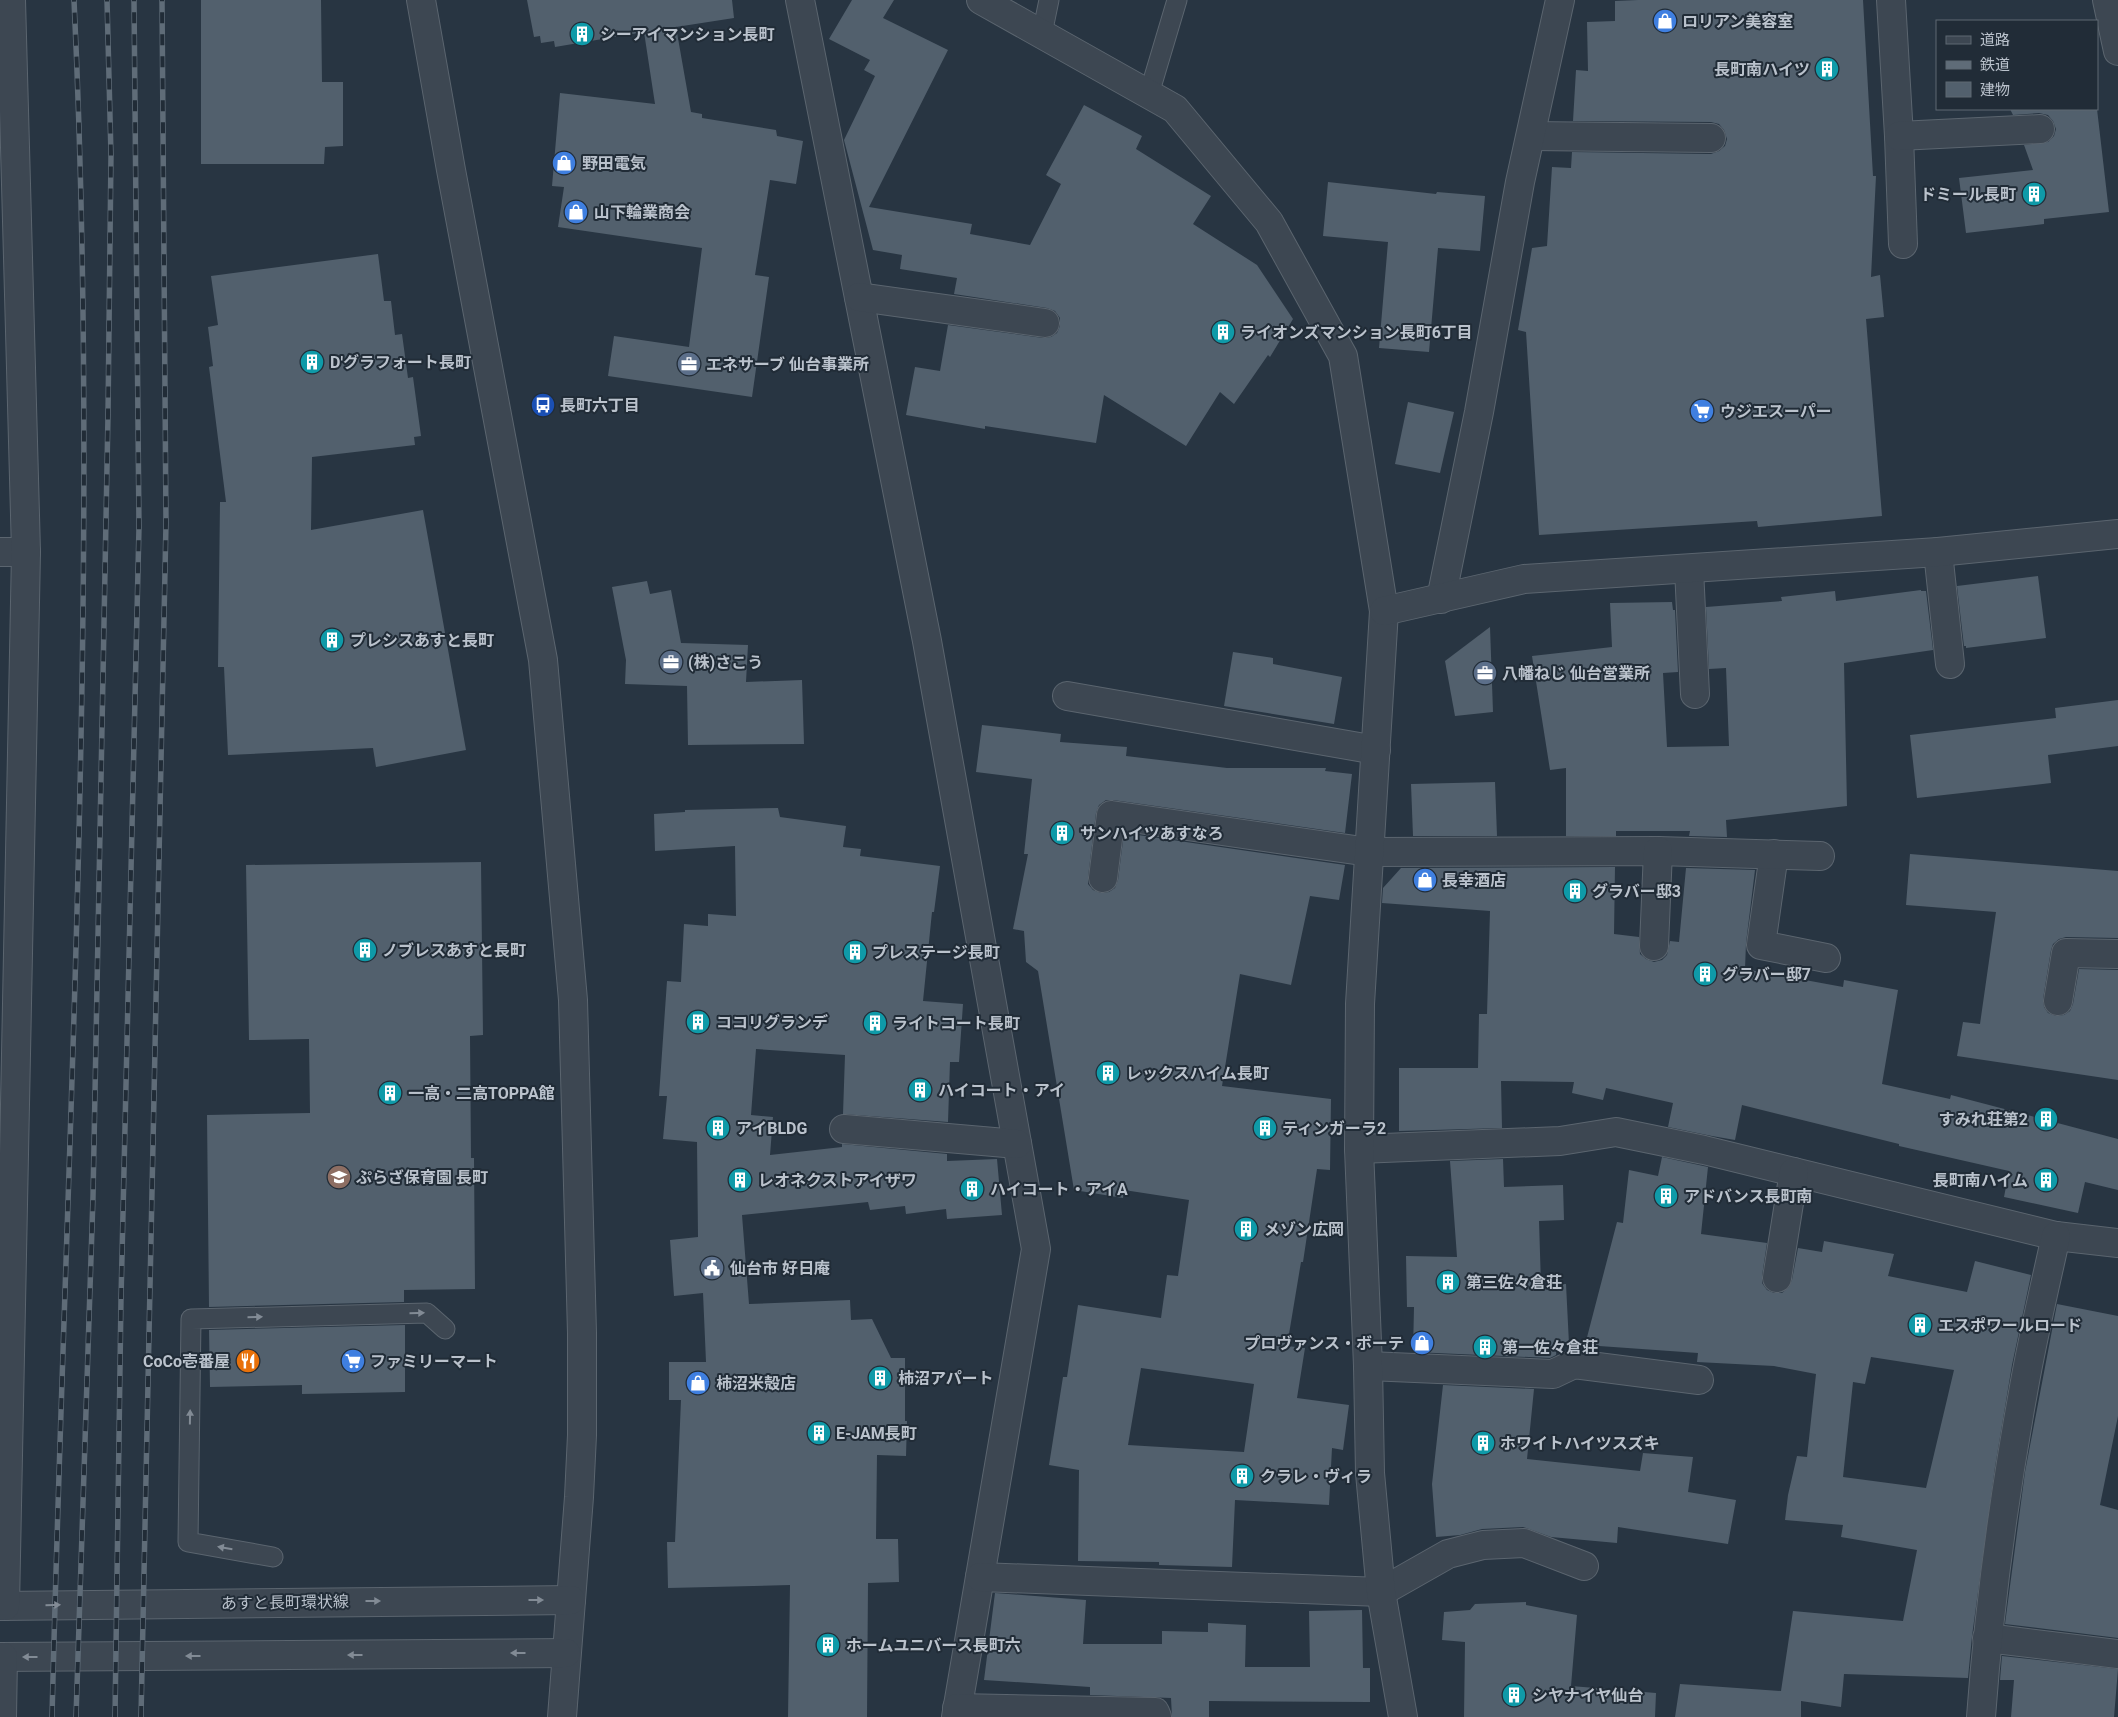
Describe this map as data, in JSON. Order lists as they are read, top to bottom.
{
  "streets": {
    "street": ["あすと長町環状線"]
  },
  "places": {
    "shop": [
      "ロリアン美容室",
      "野田電気",
      "山下輪業商会",
      "長幸酒店",
      "プロヴァンス・ボーテ",
      "柿沼米殻店"
    ],
    "building": [
      "シーアイマンション長町",
      "長町南ハイツ",
      "ドミール長町",
      "ライオンズマンション長町6丁目",
      "D'グラフォート長町",
      "プレシスあすと長町",
      "サンハイツあすなろ",
      "グラバー邸3",
      "ノブレスあすと長町",
      "プレステージ長町",
      "グラバー邸7",
      "ココリグランデ",
      "ライトコート長町",
      "レックスハイム長町",
      "ハイコート・アイ",
      "一高・二高TOPPA館",
      "すみれ荘第2",
      "アイBLDG",
      "ティンガーラ2",
      "レオネクストアイザワ",
      "長町南ハイム",
      "ハイコート・アイA",
      "アドバンス長町南",
      "メゾン広岡",
      "第三佐々倉荘",
      "エスポワールロード",
      "第一佐々倉荘",
      "柿沼アパート",
      "E-JAM長町",
      "ホワイトハイツスズキ",
      "クラレ・ヴィラ",
      "ホームユニバース長町六",
      "シヤナイヤ仙台"
    ],
    "office": ["エネサーブ 仙台事業所", "(株)さこう", "八幡ねじ 仙台営業所"],
    "bus stop": ["長町六丁目"],
    "supermarket": ["ウジエスーパー", "ファミリーマート"],
    "school or university": ["ぷらざ保育園 長町"],
    "public building": ["仙台市 好日庵"],
    "restaurant": ["CoCo壱番屋"]
  },
  "legend": ["道路", "鉄道", "建物"]
}
